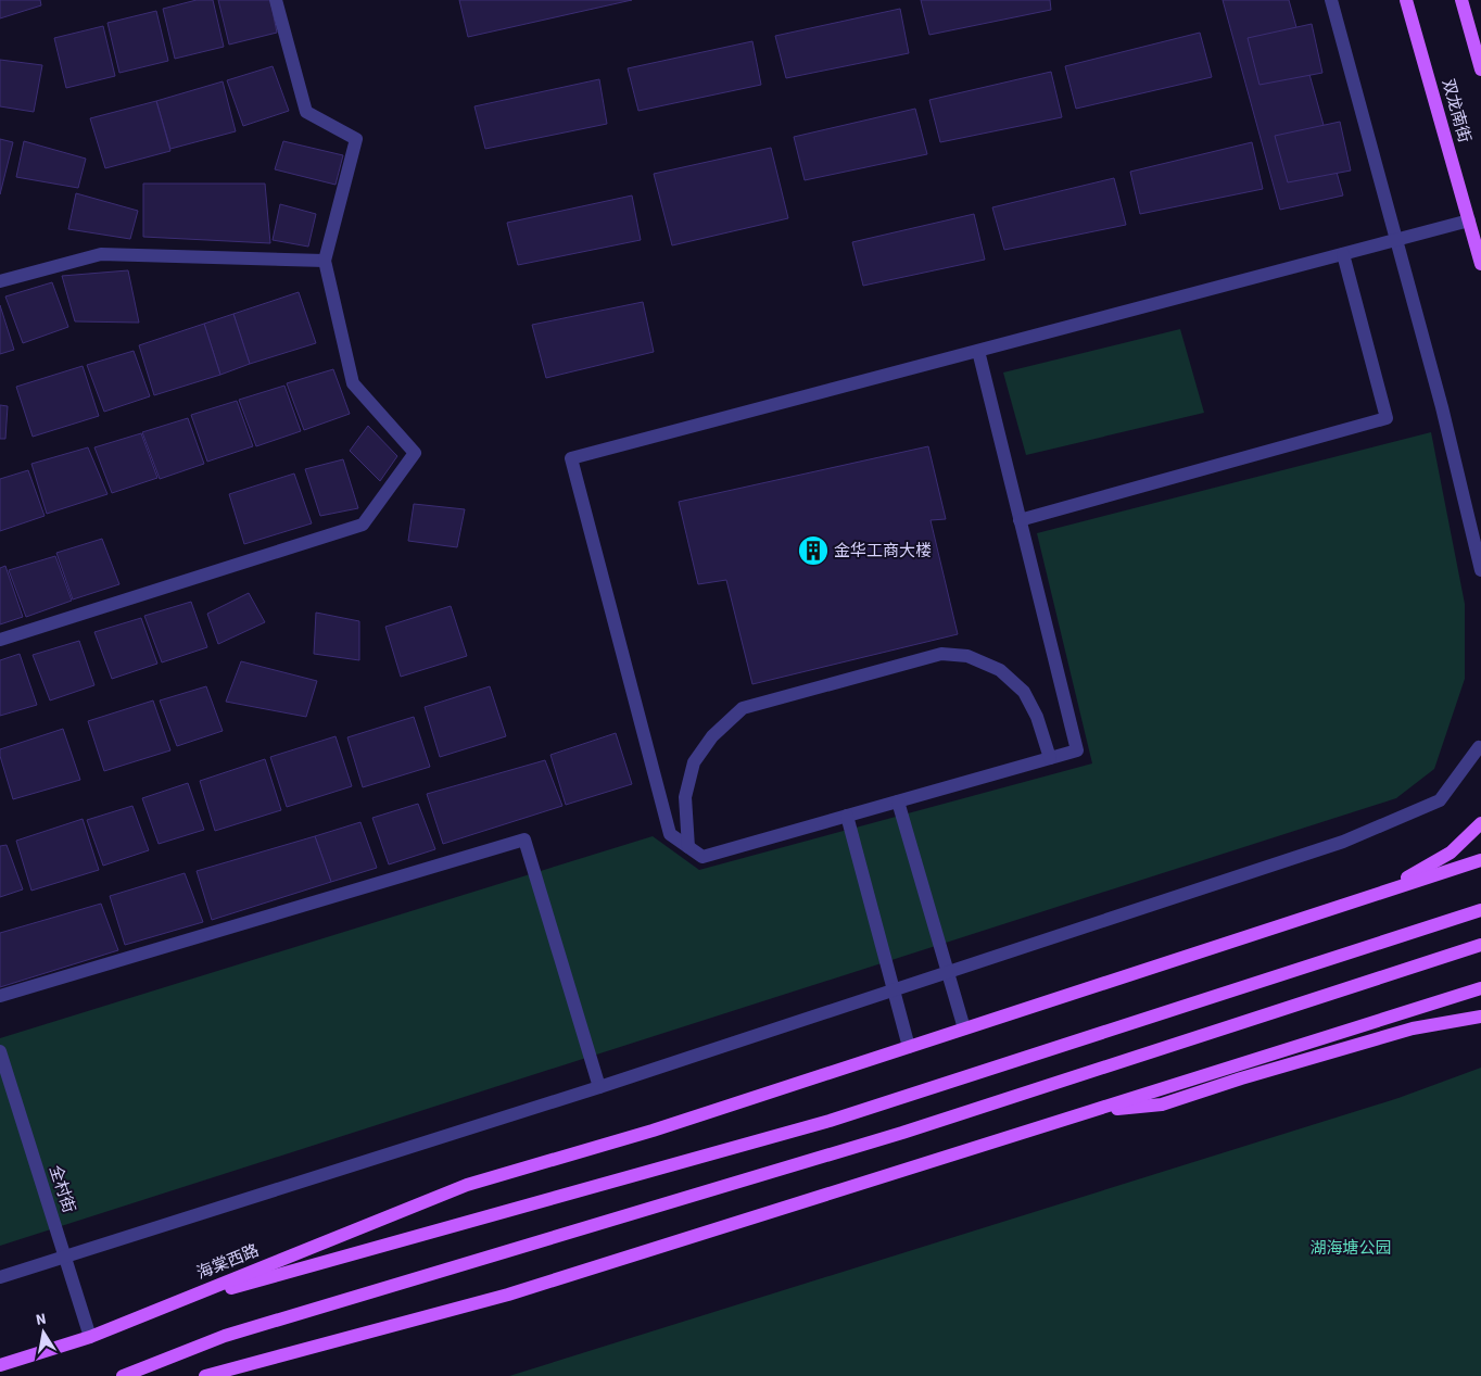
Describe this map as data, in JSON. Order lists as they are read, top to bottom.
{
  "streets": {
    "main road": ["双龙南街", "海棠西路"],
    "street": ["全村街"]
  },
  "crossings": [
    ["全村街", "海棠西路"]
  ],
  "parks": ["湖海塘公园"],
  "places": {
    "building": ["金华工商大楼"]
  },
  "north": "top"
}
